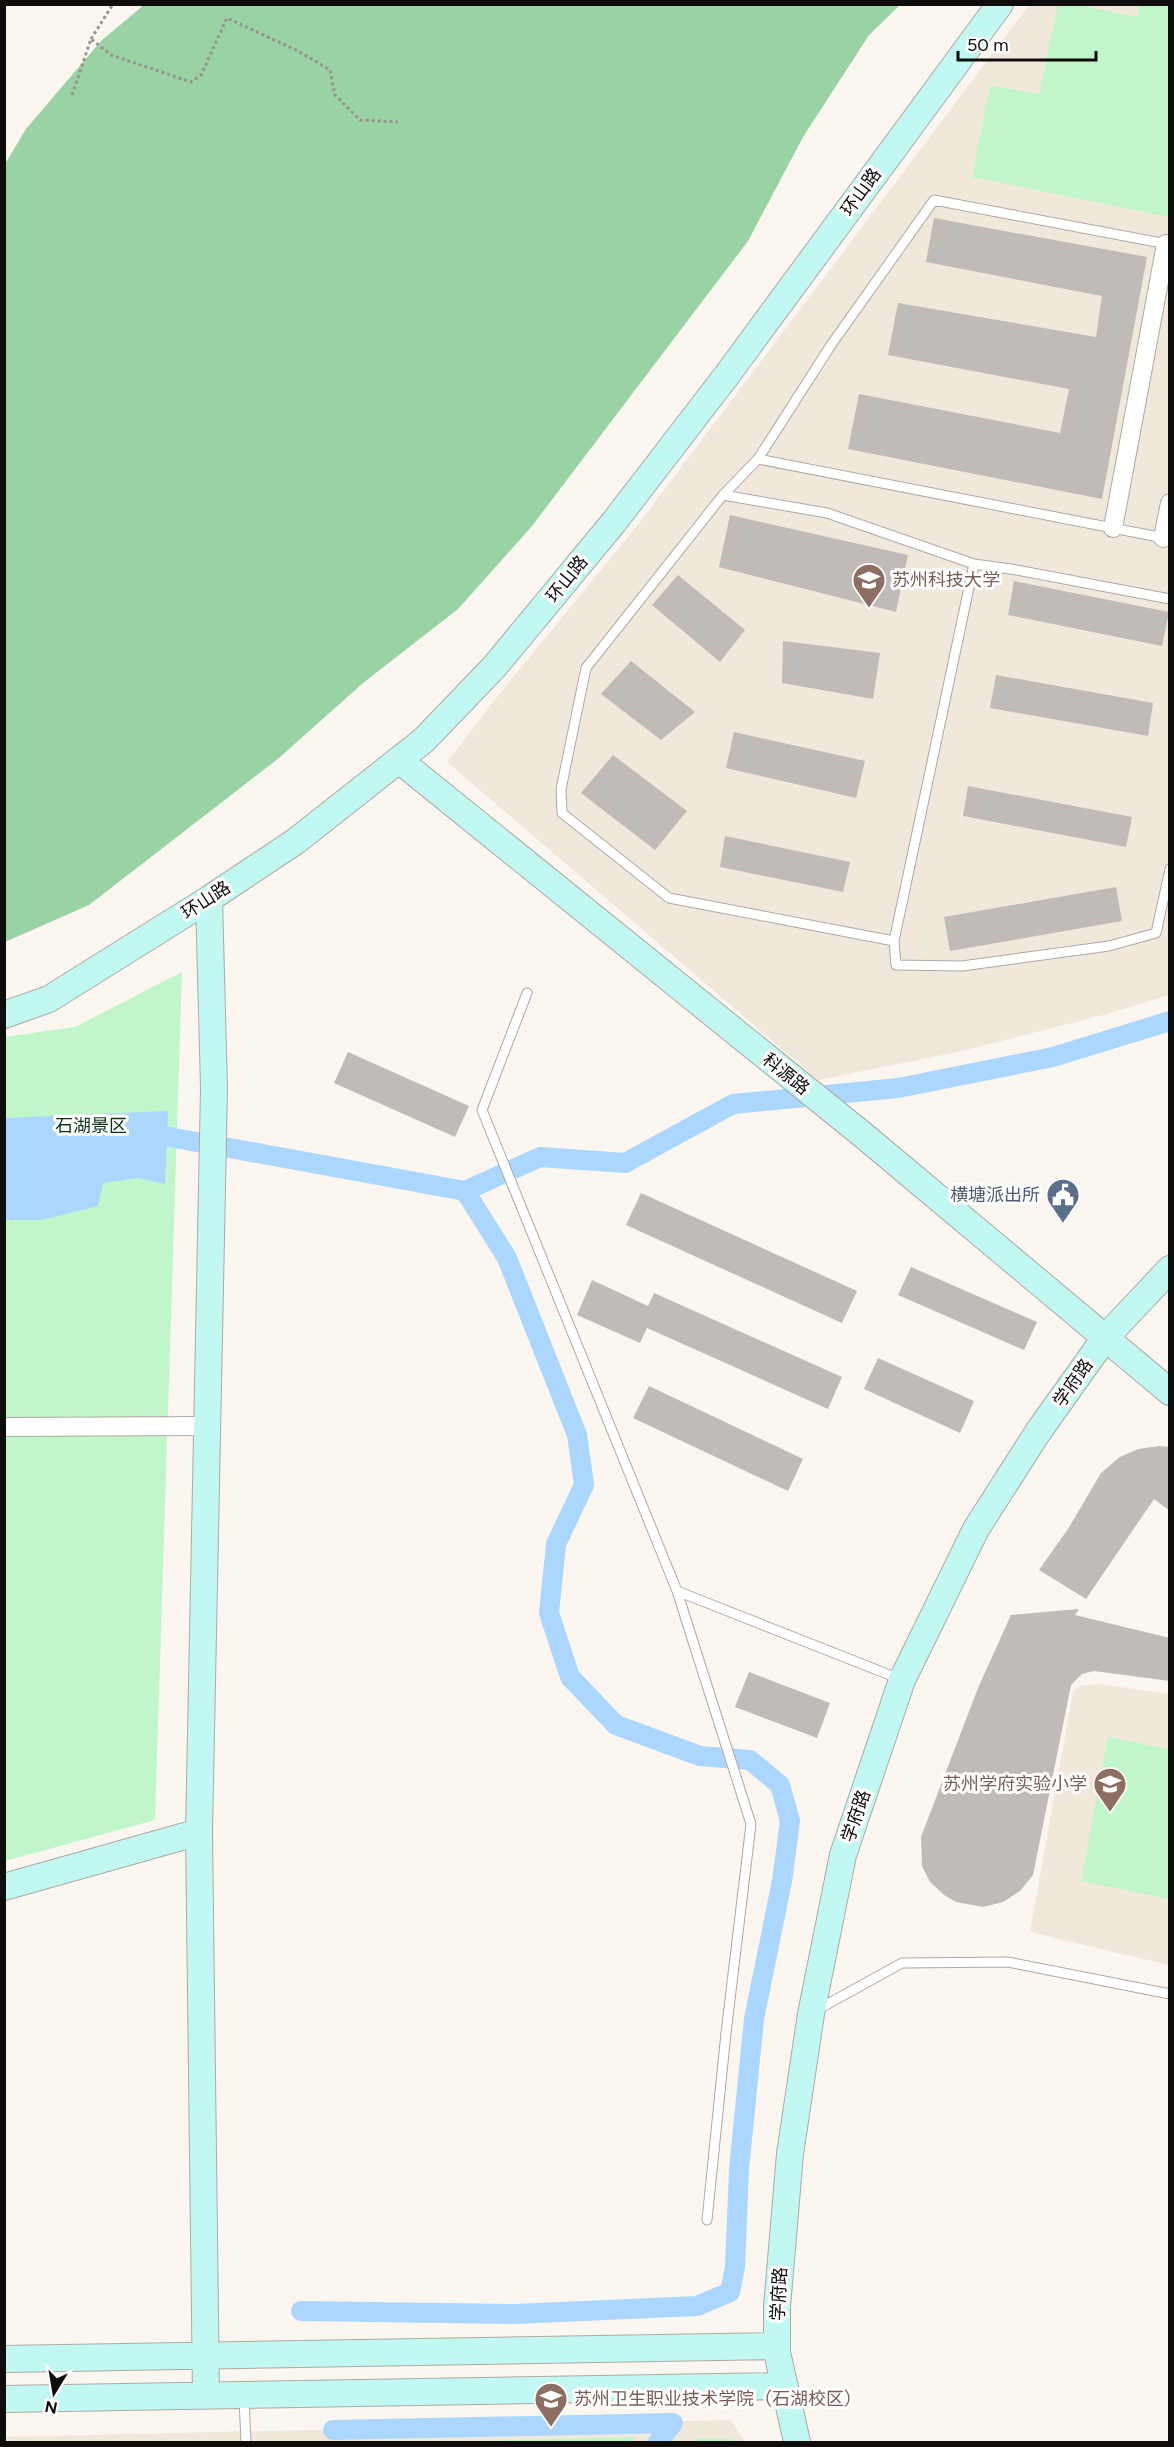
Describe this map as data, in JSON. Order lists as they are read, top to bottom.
{
  "streets": {
    "street": ["环山路", "科源路", "学府路"]
  },
  "crossings": [
    ["环山路", "科源路"],
    ["科源路", "学府路"]
  ],
  "parks": ["石湖景区"],
  "places": {
    "school or university": ["苏州科技大学", "苏州学府实验小学", "苏州卫生职业技术学院（石湖校区）"],
    "public building": ["横塘派出所"]
  },
  "scale_bar": "50 m",
  "north": "bottom"
}
